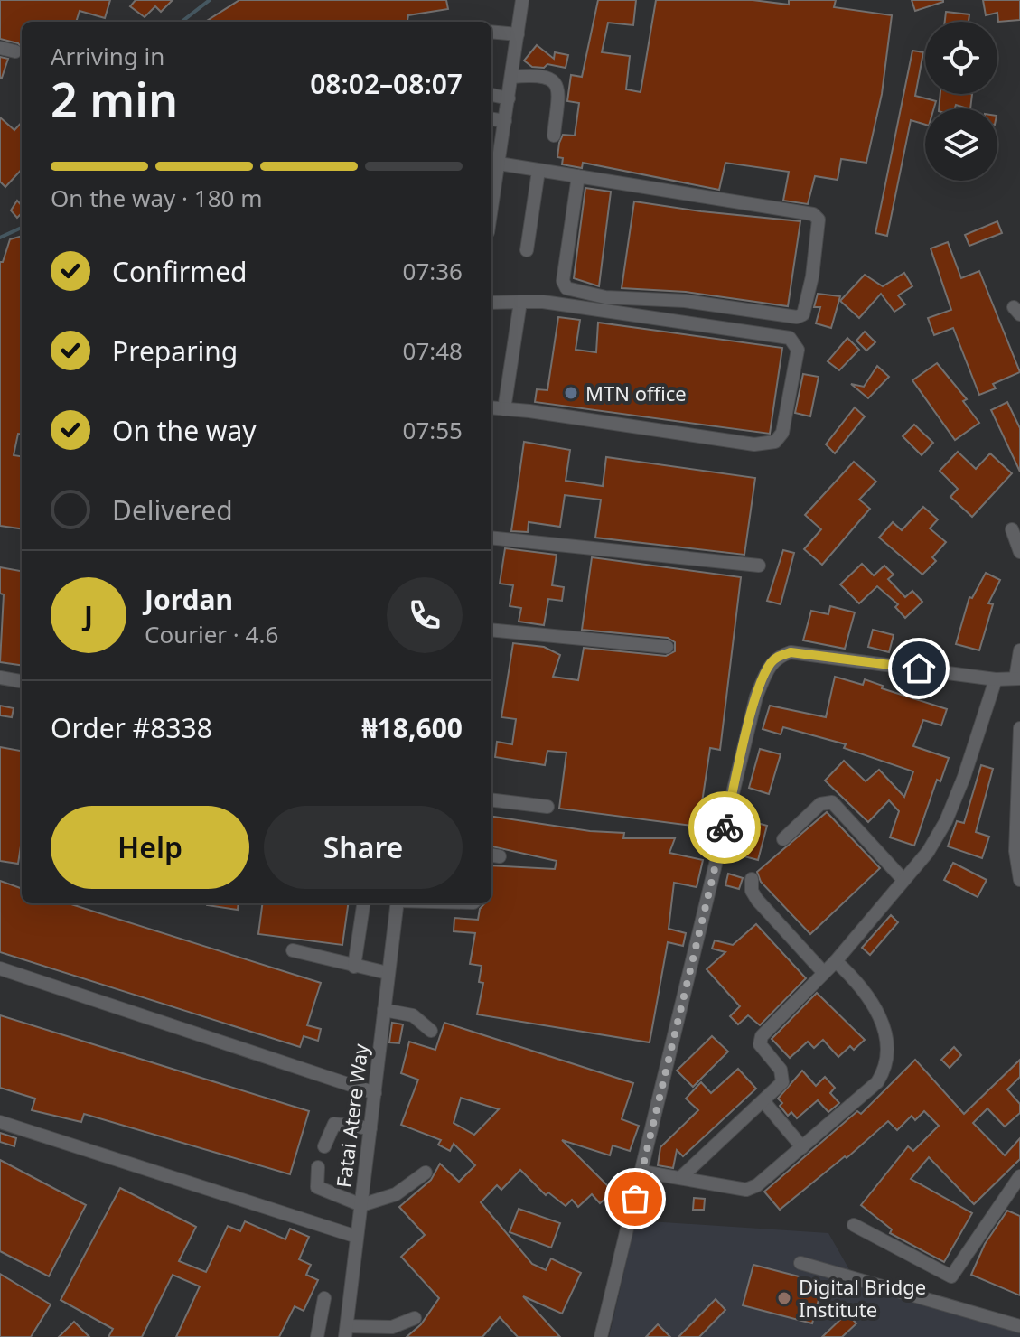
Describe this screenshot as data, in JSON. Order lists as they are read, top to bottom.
{
  "streets": {
    "street": ["Fatai Atere Way"]
  },
  "places": ["MTN office", "Digital Bridge Institute"],
  "page": {
    "heading": ["2 min", "Arriving in", "08:02–08:07"],
    "panel": [
      "Jordan",
      "Courier · 4.6",
      "Order #8338",
      "₦18,600"
    ],
    "bar": "On the way · 180 m",
    "list": [
      ["Confirmed", "07:36"],
      ["Preparing", "07:48"],
      ["On the way", "07:55"],
      "Delivered"
    ],
    "round": "J",
    "buttons": ["Help", "Share"]
  }
}
